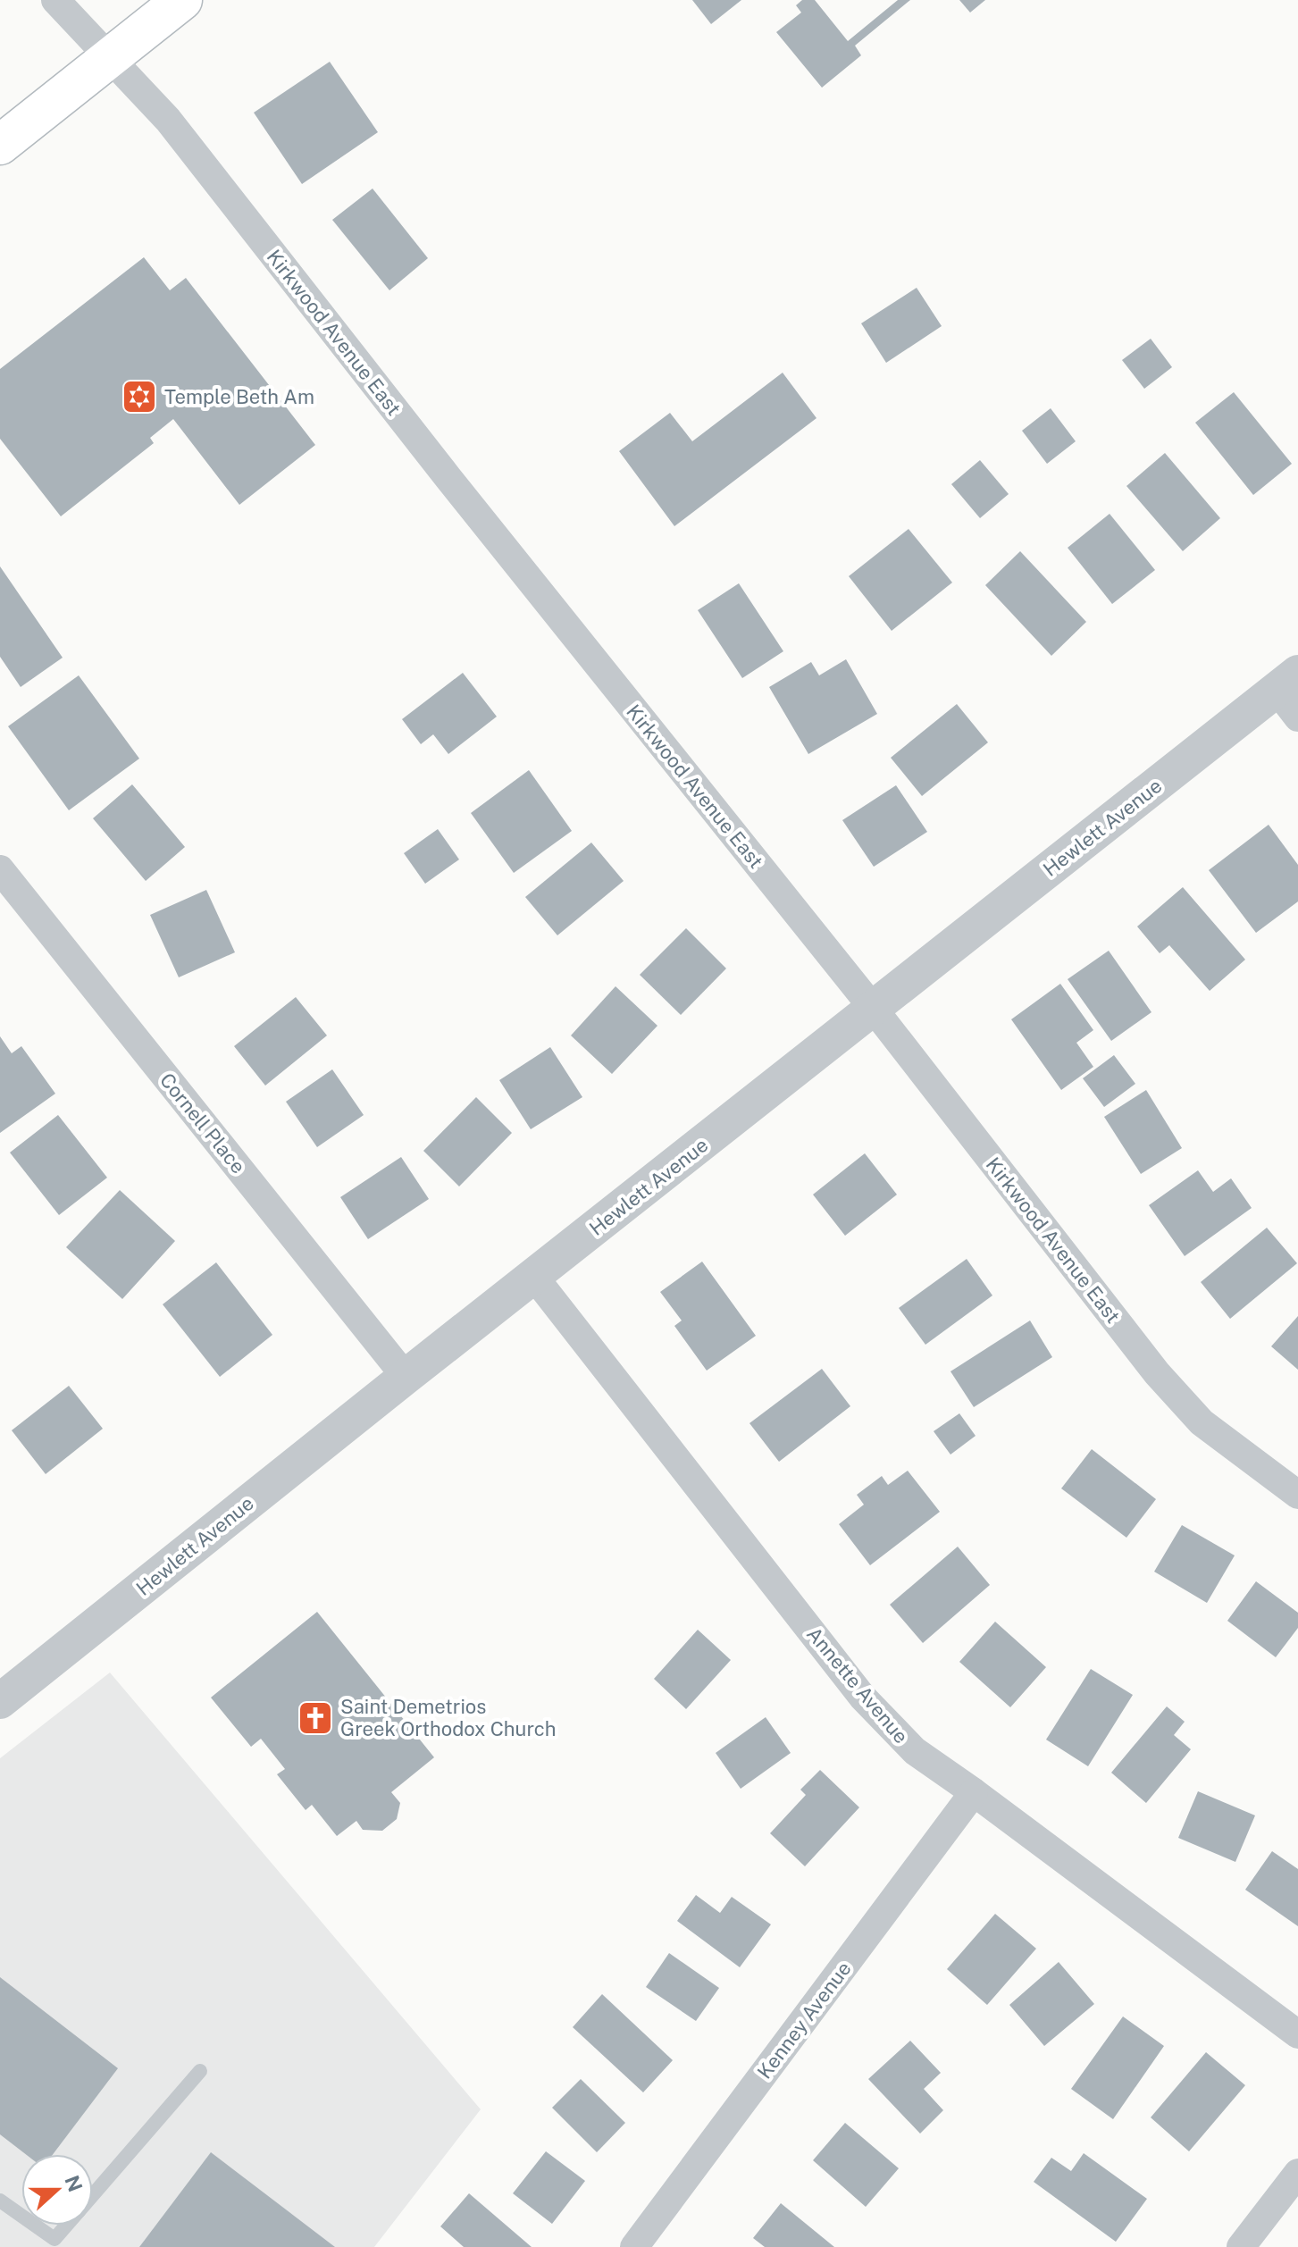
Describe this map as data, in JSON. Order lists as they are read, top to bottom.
{
  "streets": {
    "street": [
      "Kirkwood Avenue East",
      "Hewlett Avenue",
      "Cornell Place",
      "Annette Avenue",
      "Kenney Avenue"
    ]
  },
  "crossings": [
    ["Kirkwood Avenue East", "Hewlett Avenue"],
    ["Hewlett Avenue", "Cornell Place"],
    ["Hewlett Avenue", "Annette Avenue"],
    ["Annette Avenue", "Kenney Avenue"]
  ],
  "places": {
    "synagogue": ["Temple Beth Am"],
    "church": ["Saint Demetrios Greek Orthodox Church"]
  },
  "north": "right"
}
